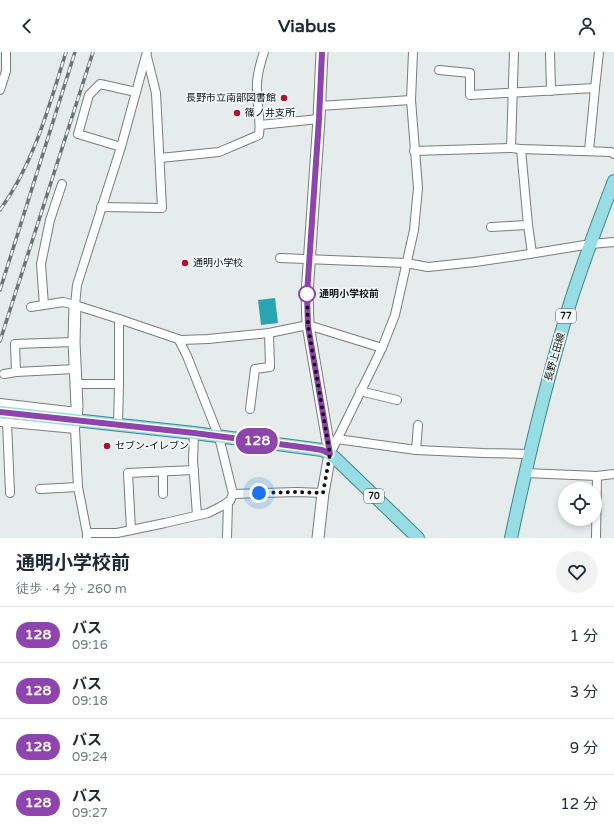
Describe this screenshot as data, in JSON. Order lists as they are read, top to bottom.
{
  "streets": {
    "main road": ["77", "長野上田線", "70"]
  },
  "places": [
    "長野市立南部図書館",
    "篠ノ井支所",
    "通明小学校",
    "通明小学校前",
    "セブン-イレブン"
  ],
  "lines": ["bus line 128"],
  "page": {
    "header": "Viabus",
    "on_map": "128",
    "heading": ["通明小学校前", "徒歩 · 4 分 · 260 m"],
    "list": [
      {
        "mark": "128",
        "name": "バス",
        "note": "09:16",
        "value": "1 分"
      },
      {
        "mark": "128",
        "name": "バス",
        "note": "09:18",
        "value": "3 分"
      },
      {
        "mark": "128",
        "name": "バス",
        "note": "09:24",
        "value": "9 分"
      },
      {
        "mark": "128",
        "name": "バス",
        "note": "09:27",
        "value": "12 分"
      }
    ]
  }
}
